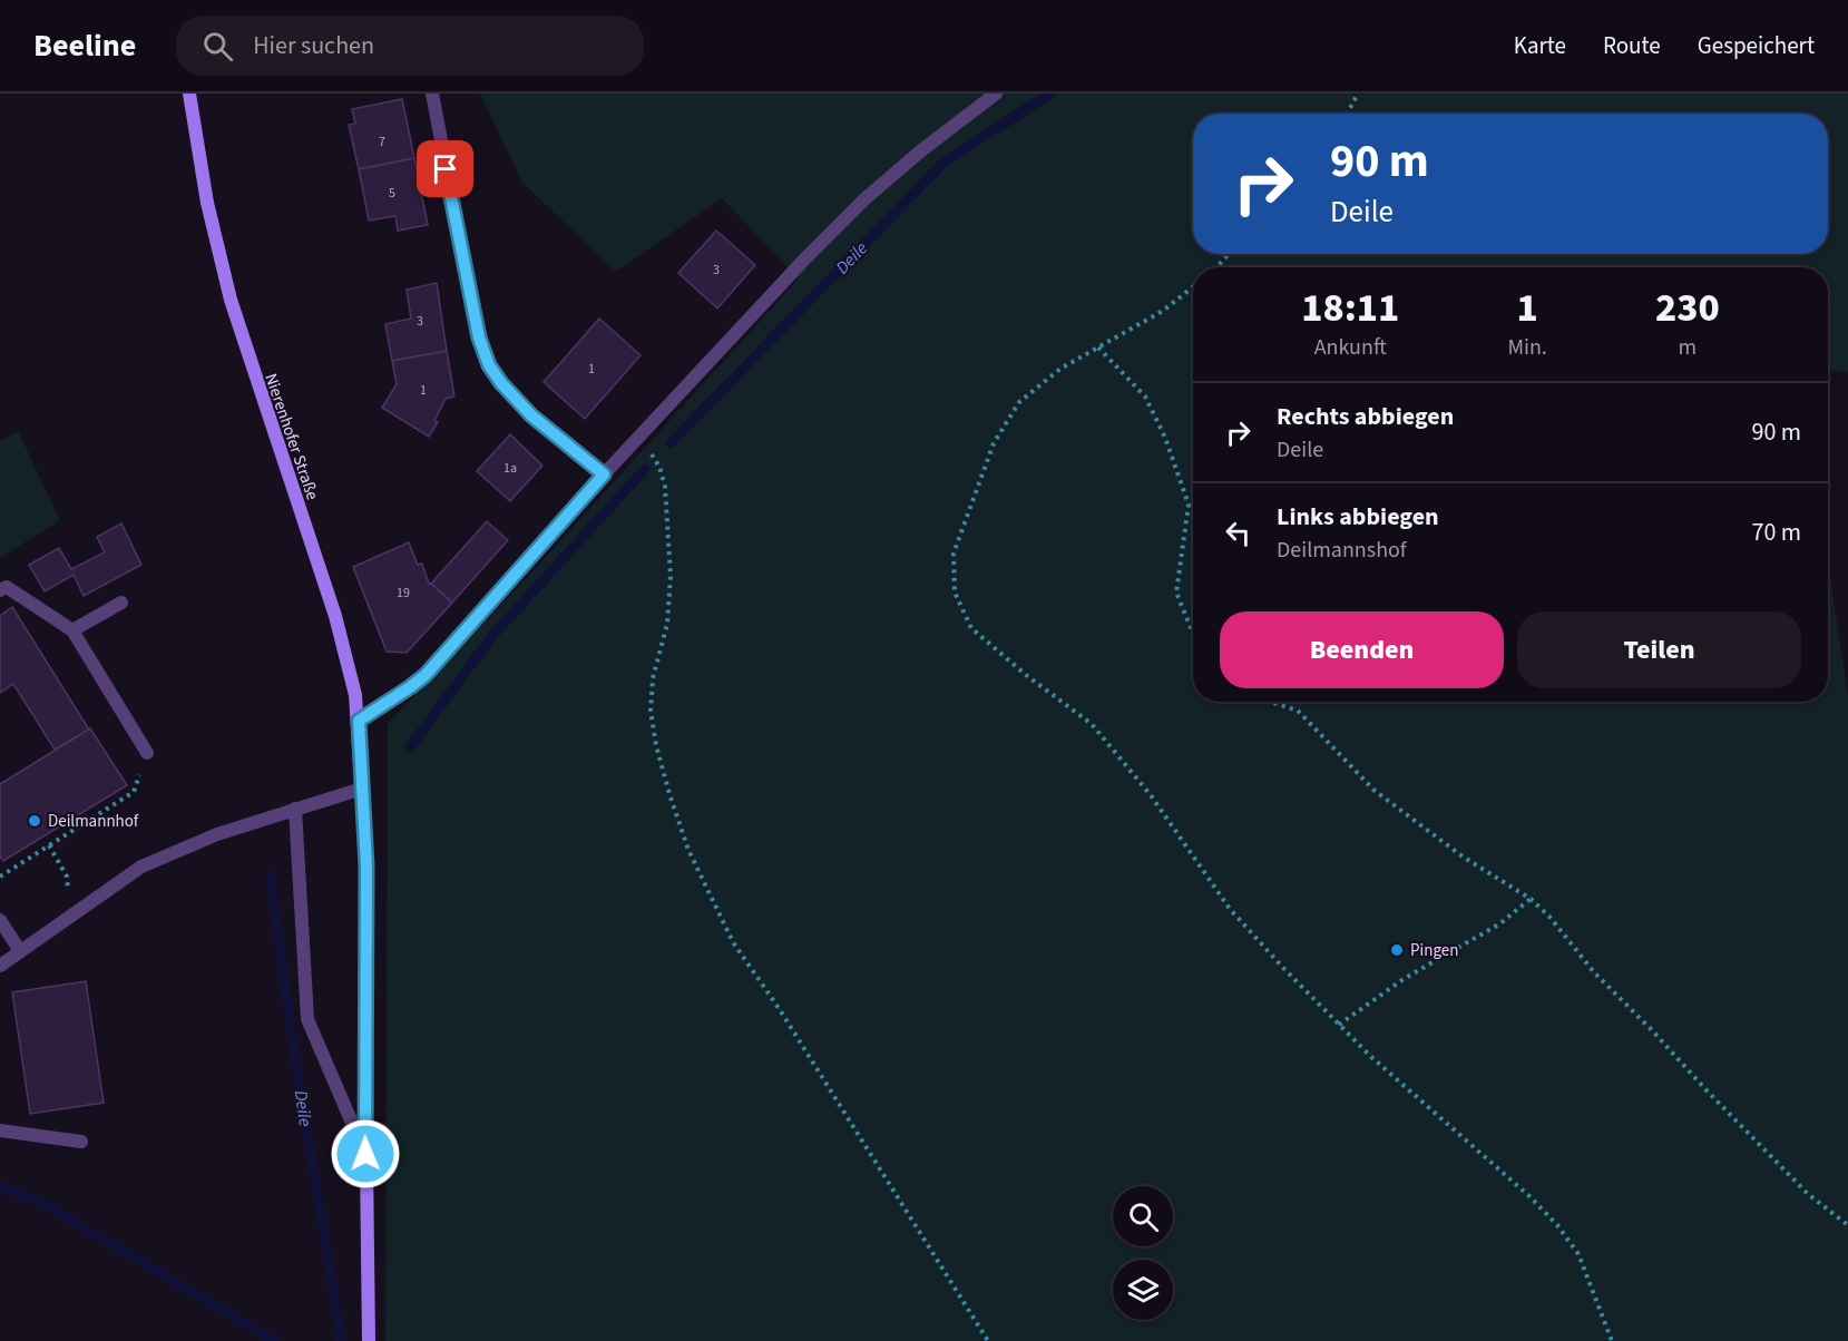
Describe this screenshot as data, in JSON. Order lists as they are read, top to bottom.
{
  "streets": {
    "main road": ["Nierenhofer Straße"]
  },
  "water": ["Deile"],
  "places": ["Deilmannhof", "Pingen"],
  "house_numbers": [
    "7",
    "5",
    "3",
    "3",
    "1",
    "1",
    "1a",
    "19"
  ],
  "page": {
    "header": "Beeline",
    "search": "Hier suchen",
    "nav": ["Karte", "Route", "Gespeichert"],
    "turn": ["90 m", "Deile"],
    "eta": [
      "18:11",
      "Ankunft",
      "1",
      "Min.",
      "230",
      "m"
    ],
    "list": [
      {
        "name": "Rechts abbiegen",
        "note": "Deile",
        "value": "90 m"
      },
      {
        "name": "Links abbiegen",
        "note": "Deilmannshof",
        "value": "70 m"
      }
    ],
    "buttons": ["Beenden", "Teilen"]
  }
}
